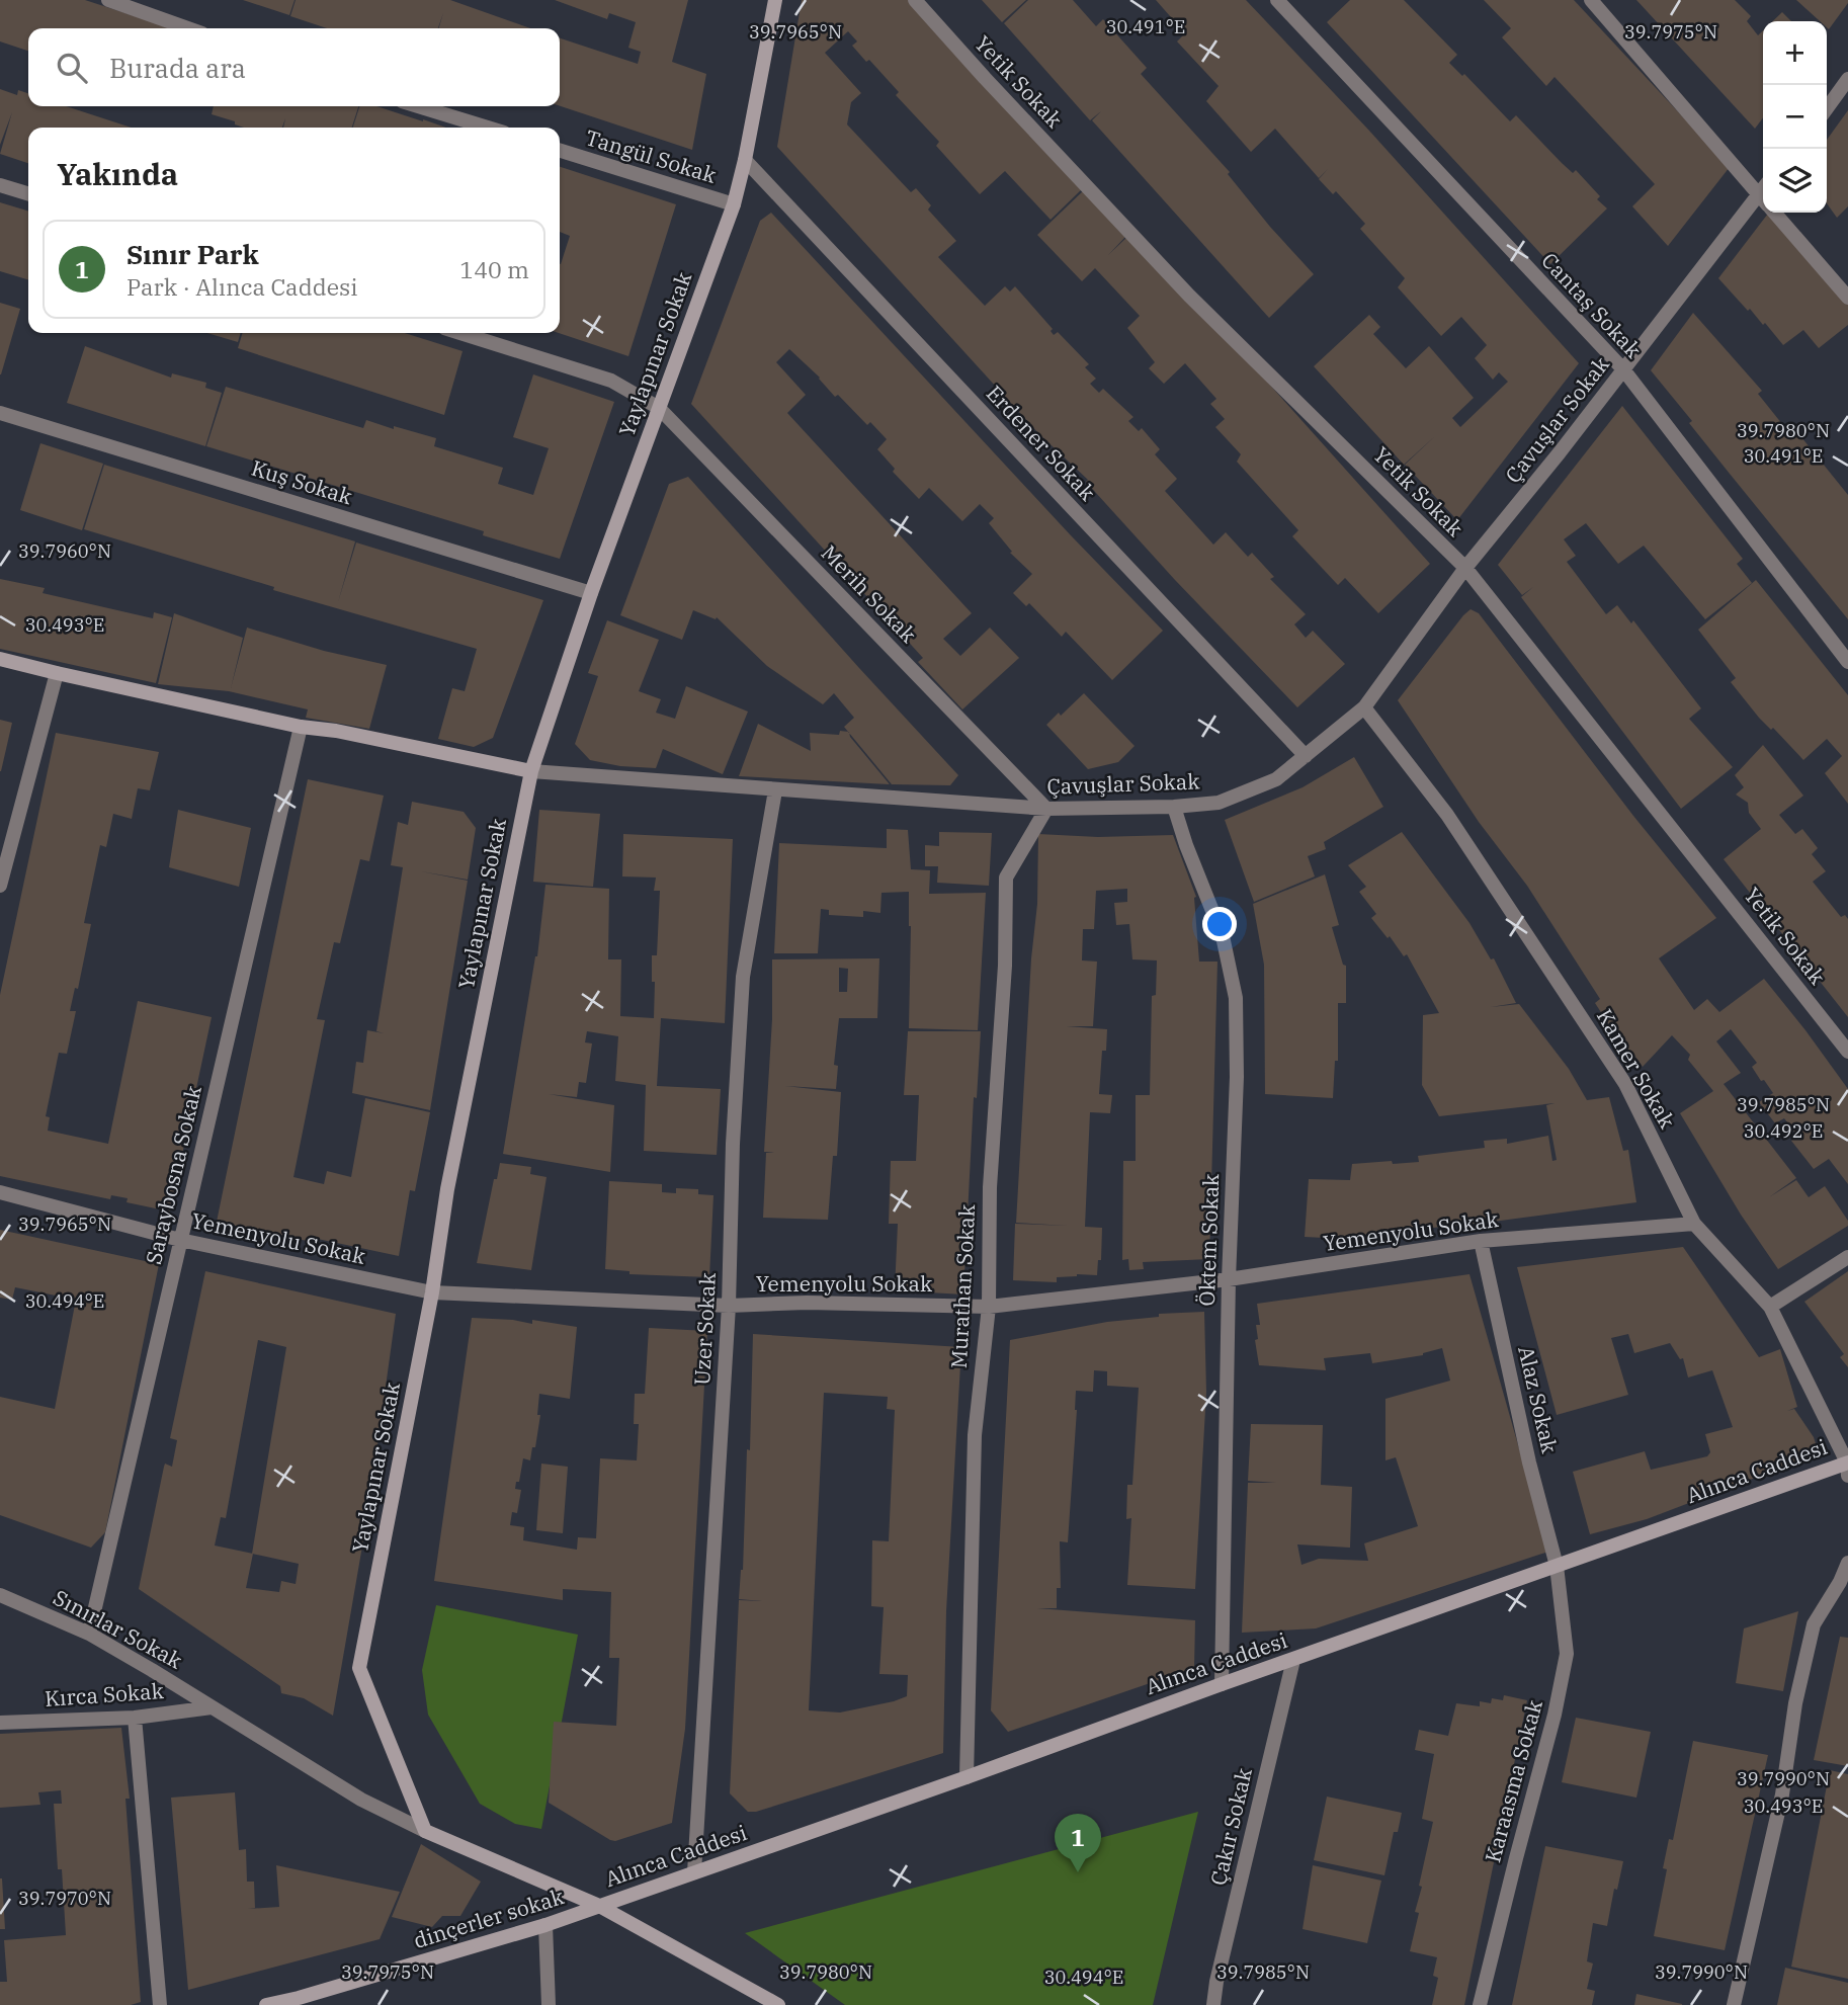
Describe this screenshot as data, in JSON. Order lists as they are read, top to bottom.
{
  "streets": {
    "street": [
      "Yetik Sokak",
      "Tangül Sokak",
      "Cantaş Sokak",
      "Yaylapınar Sokak",
      "Çavuşlar Sokak",
      "Erdener Sokak",
      "Kuş Sokak",
      "Merih Sokak",
      "Kamer Sokak",
      "Saraybosna Sokak",
      "Yemenyolu Sokak",
      "Öktem Sokak",
      "Murathan Sokak",
      "Uzer Sokak",
      "Alaz Sokak",
      "Alınca Caddesi",
      "Sınırlar Sokak",
      "Kırca Sokak",
      "Karaasma Sokak",
      "Çakır Sokak",
      "dinçerler sokak"
    ]
  },
  "crossings": [
    ["Yetik Sokak", "Çavuşlar Sokak"],
    ["Tangül Sokak", "Yaylapınar Sokak"],
    ["Cantaş Sokak", "Çavuşlar Sokak"],
    ["Yaylapınar Sokak", "Çavuşlar Sokak"],
    ["Yaylapınar Sokak", "Erdener Sokak"],
    ["Yaylapınar Sokak", "Kuş Sokak"],
    ["Yaylapınar Sokak", "Merih Sokak"],
    ["Yaylapınar Sokak", "Yemenyolu Sokak"],
    ["Yaylapınar Sokak", "Sınırlar Sokak"],
    ["Çavuşlar Sokak", "Erdener Sokak"],
    ["Çavuşlar Sokak", "Merih Sokak"],
    ["Çavuşlar Sokak", "Kamer Sokak"],
    ["Çavuşlar Sokak", "Öktem Sokak"],
    ["Çavuşlar Sokak", "Murathan Sokak"],
    ["Çavuşlar Sokak", "Uzer Sokak"],
    ["Merih Sokak", "Murathan Sokak"],
    ["Kamer Sokak", "Yemenyolu Sokak"],
    ["Kamer Sokak", "Alınca Caddesi"],
    ["Saraybosna Sokak", "Yemenyolu Sokak"],
    ["Saraybosna Sokak", "Sınırlar Sokak"],
    ["Yemenyolu Sokak", "Öktem Sokak"],
    ["Yemenyolu Sokak", "Murathan Sokak"],
    ["Yemenyolu Sokak", "Uzer Sokak"],
    ["Yemenyolu Sokak", "Alaz Sokak"],
    ["Öktem Sokak", "Alınca Caddesi"],
    ["Murathan Sokak", "Alınca Caddesi"],
    ["Uzer Sokak", "Alınca Caddesi"],
    ["Alaz Sokak", "Alınca Caddesi"],
    ["Alaz Sokak", "Karaasma Sokak"],
    ["Alınca Caddesi", "Karaasma Sokak"],
    ["Alınca Caddesi", "Çakır Sokak"],
    ["Alınca Caddesi", "dinçerler sokak"],
    ["Sınırlar Sokak", "Kırca Sokak"]
  ],
  "page": {
    "map_buttons": ["+", "−"],
    "search": "Burada ara",
    "heading": "Yakında",
    "list": [
      {
        "mark": "1",
        "name": "Sınır Park",
        "note": "Park · Alınca Caddesi",
        "value": "140 m"
      }
    ],
    "pins": "1"
  },
  "coordinates": [
    "30.491°E",
    "39.7965°N",
    "39.7975°N",
    "39.7980°N",
    "39.7960°N",
    "30.493°E",
    "39.7985°N",
    "30.492°E",
    "30.494°E",
    "39.7990°N",
    "39.7970°N"
  ]
}
